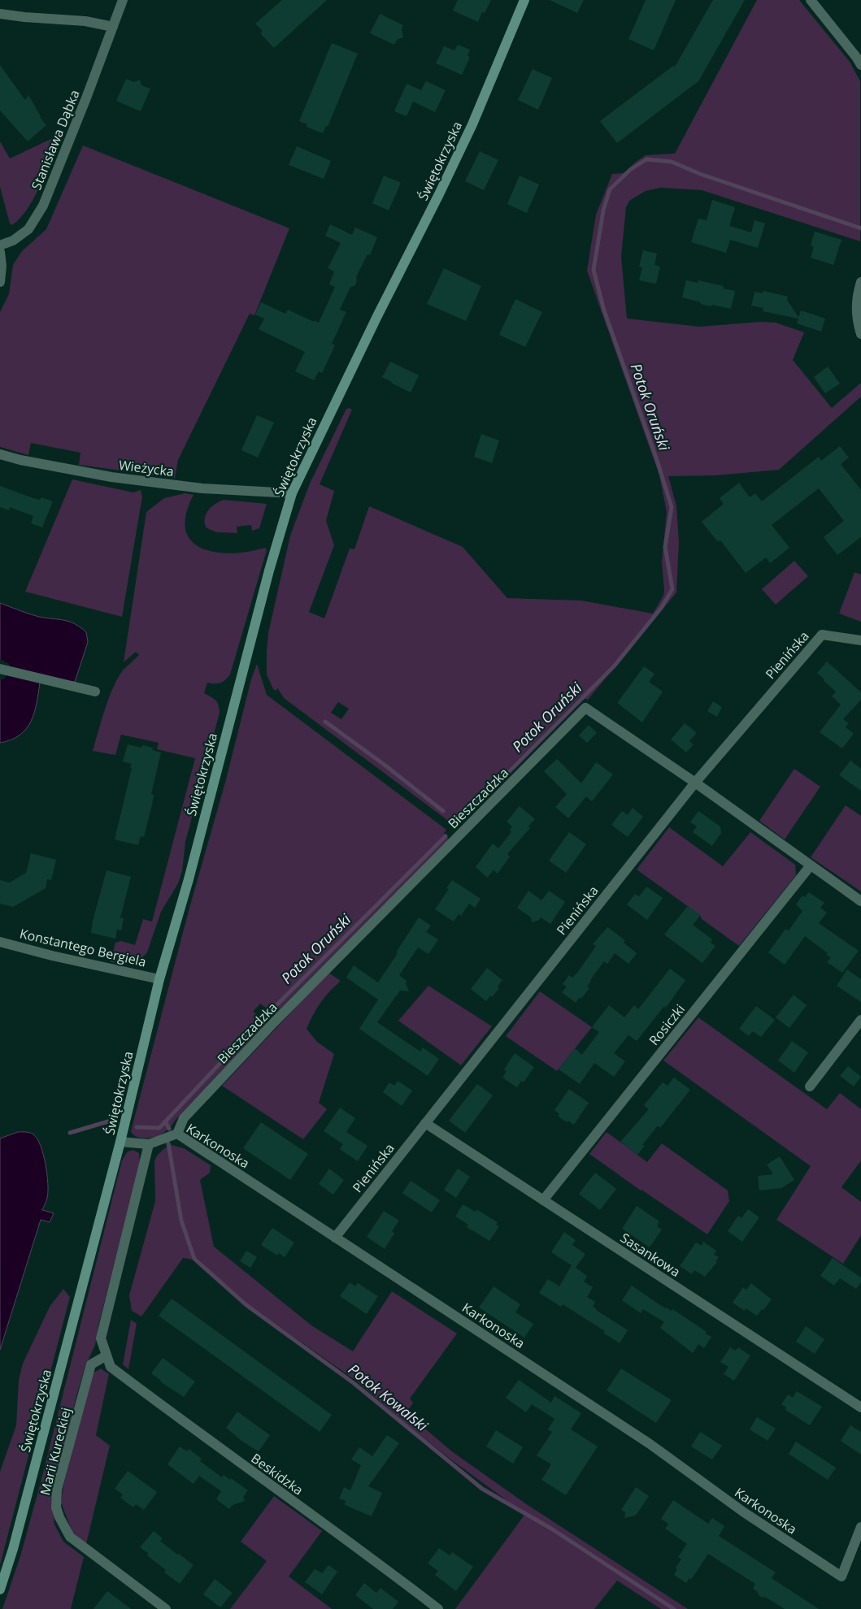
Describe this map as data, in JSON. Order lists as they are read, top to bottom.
{
  "streets": {
    "main road": ["Świętokrzyska"],
    "street": [
      "Stanisława Dąbka",
      "Wieżycka",
      "Pienińska",
      "Bieszczadzka",
      "Konstantego Bergiela",
      "Rosiczki",
      "Karkonoska",
      "Sasankowa",
      "Marii Kureckiej",
      "Beskidzka"
    ]
  },
  "crossings": [
    ["Świętokrzyska", "Wieżycka"],
    ["Świętokrzyska", "Konstantego Bergiela"],
    ["Świętokrzyska", "Karkonoska"],
    ["Pienińska", "Bieszczadzka"],
    ["Pienińska", "Karkonoska"],
    ["Pienińska", "Sasankowa"],
    ["Bieszczadzka", "Rosiczki"],
    ["Bieszczadzka", "Karkonoska"],
    ["Rosiczki", "Sasankowa"],
    ["Marii Kureckiej", "Beskidzka"]
  ],
  "water": ["Potok Oruński", "Potok Kowalski"]
}
